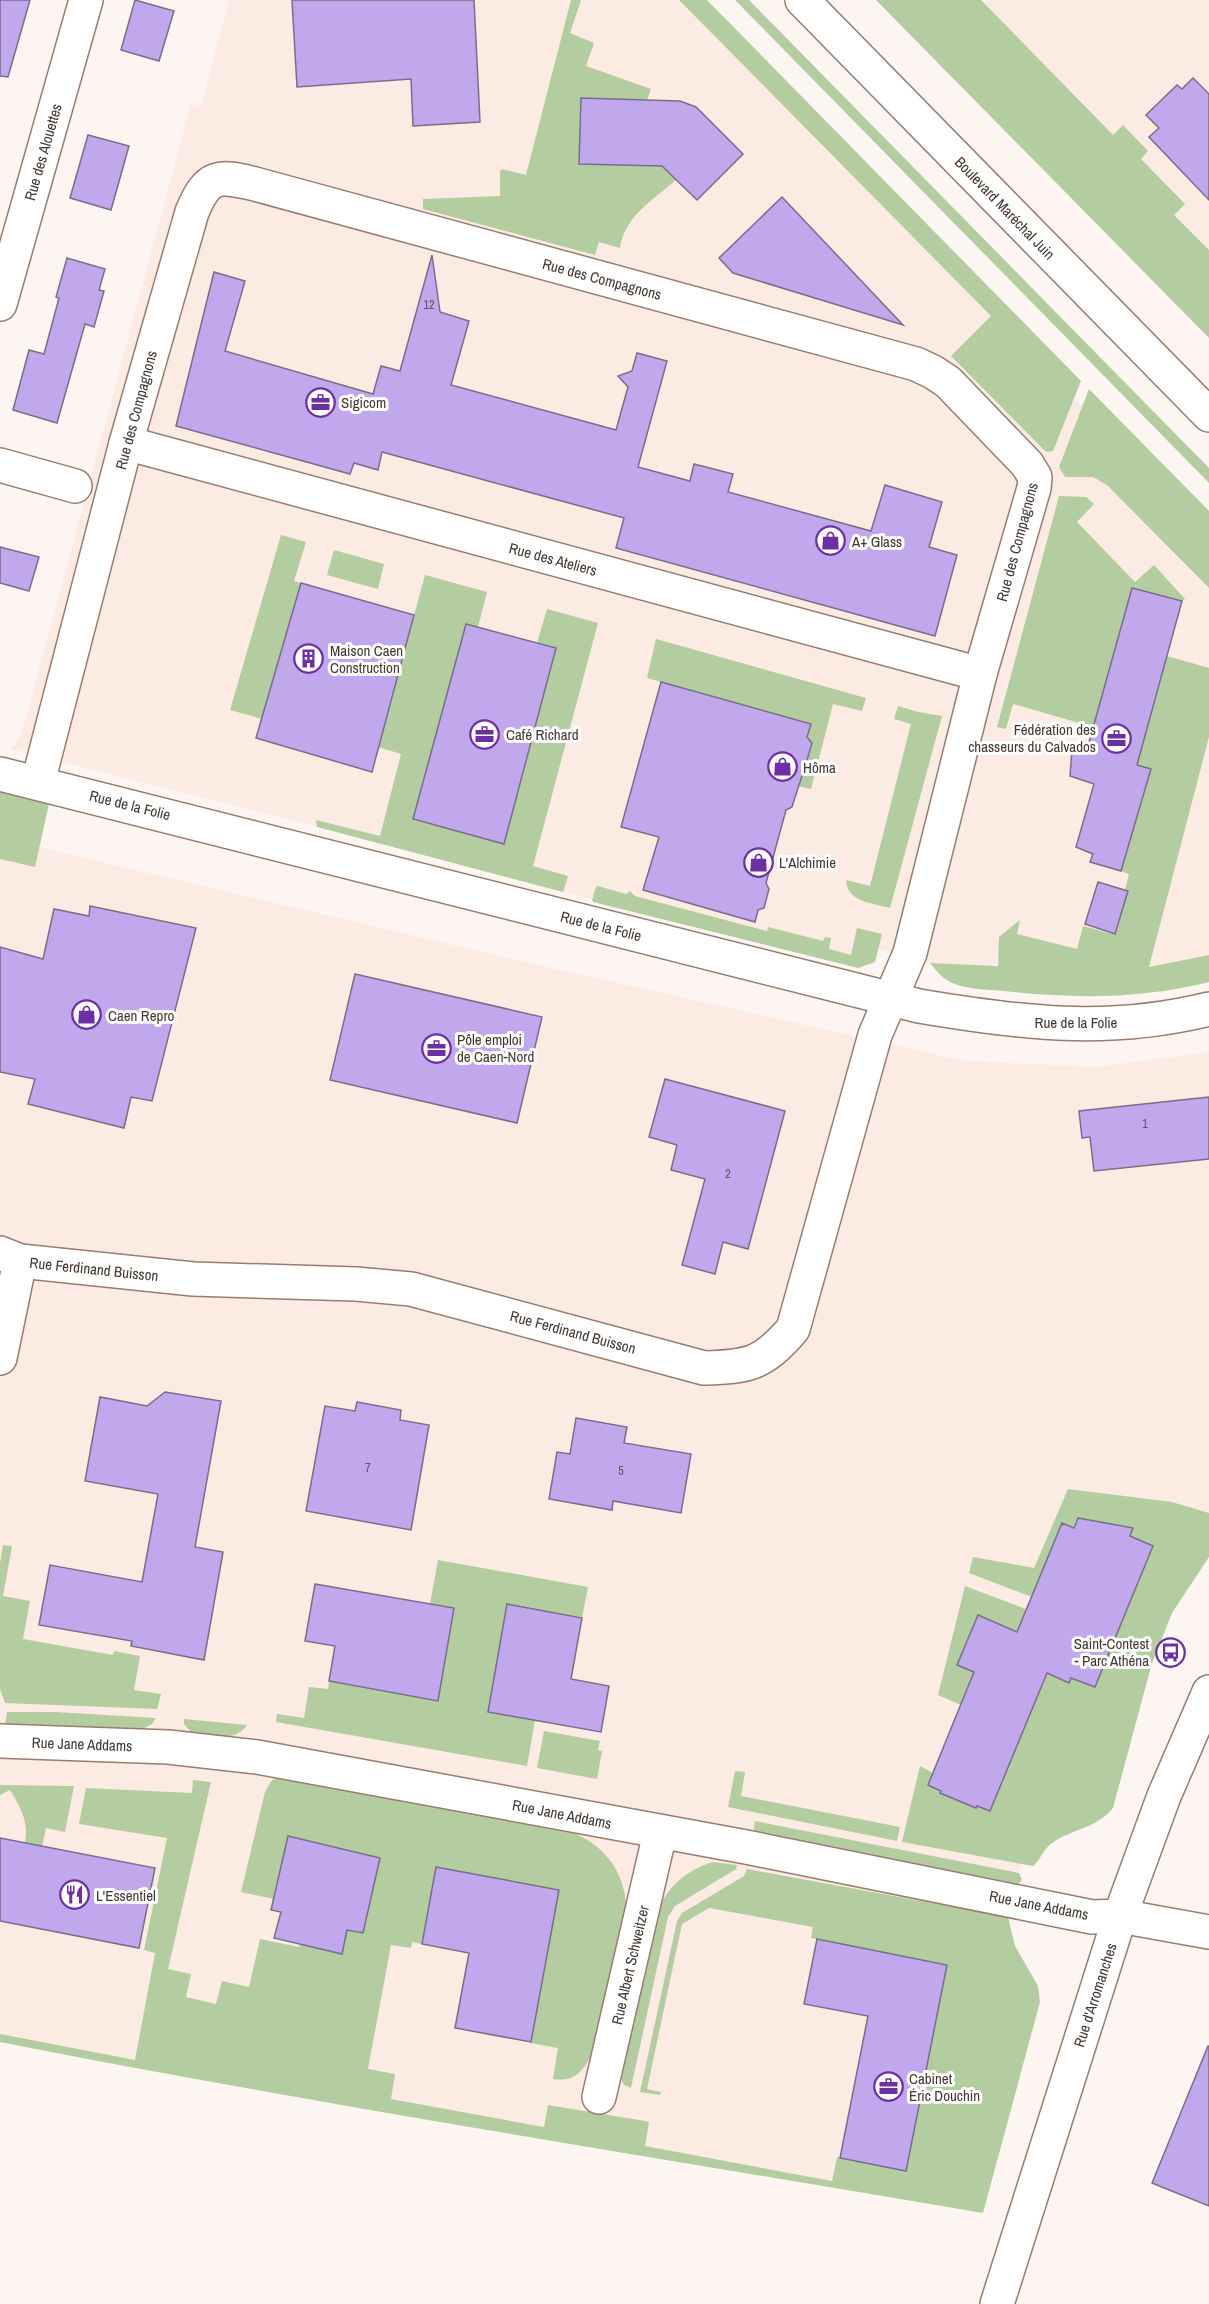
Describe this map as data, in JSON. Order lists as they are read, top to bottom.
{
  "streets": {
    "street": [
      "Rue des Alouettes",
      "Boulevard Maréchal Juin",
      "Rue des Compagnons",
      "Rue des Ateliers",
      "Rue de la Folie",
      "Rue Ferdinand Buisson",
      "Rue Jane Addams",
      "Rue Albert Schweitzer",
      "Rue d'Arromanches"
    ]
  },
  "crossings": [
    ["Rue des Compagnons", "Rue des Ateliers"],
    ["Rue des Compagnons", "Rue de la Folie"],
    ["Rue des Compagnons", "Rue Ferdinand Buisson"],
    ["Rue de la Folie", "Rue Ferdinand Buisson"],
    ["Rue Jane Addams", "Rue Albert Schweitzer"],
    ["Rue Jane Addams", "Rue d'Arromanches"]
  ],
  "places": {
    "office": [
      "Sigicom",
      "Café Richard",
      "Fédération des chasseurs du Calvados",
      "Pôle emploi de Caen-Nord",
      "Cabinet Éric Douchin"
    ],
    "shop": [
      "A+ Glass",
      "Hôma",
      "L'Alchimie",
      "Caen Repro"
    ],
    "building": ["Maison Caen Construction"],
    "bus stop": ["Saint-Contest - Parc Athéna"],
    "restaurant": ["L'Essentiel"]
  },
  "house_numbers": [
    "12",
    "1",
    "2",
    "7",
    "5"
  ]
}
